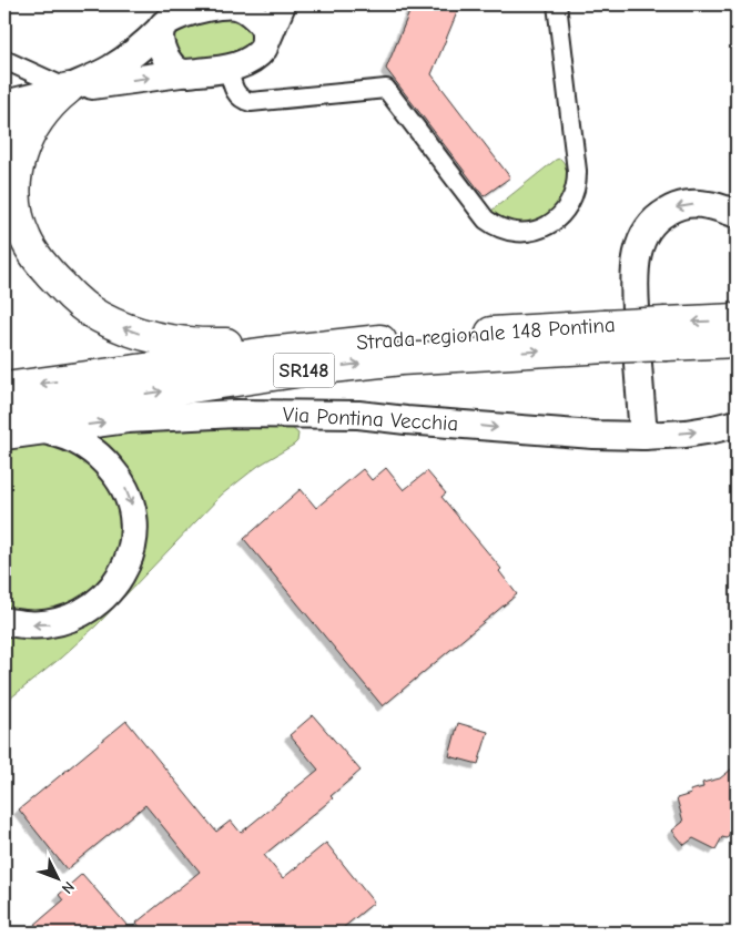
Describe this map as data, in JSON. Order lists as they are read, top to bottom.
{
  "streets": {
    "highway": ["Strada regionale 148 Pontina", "SR148"],
    "street": ["Via Pontina Vecchia"]
  },
  "one_way": ["Via Pontina Vecchia"],
  "north": "bottom right"
}
